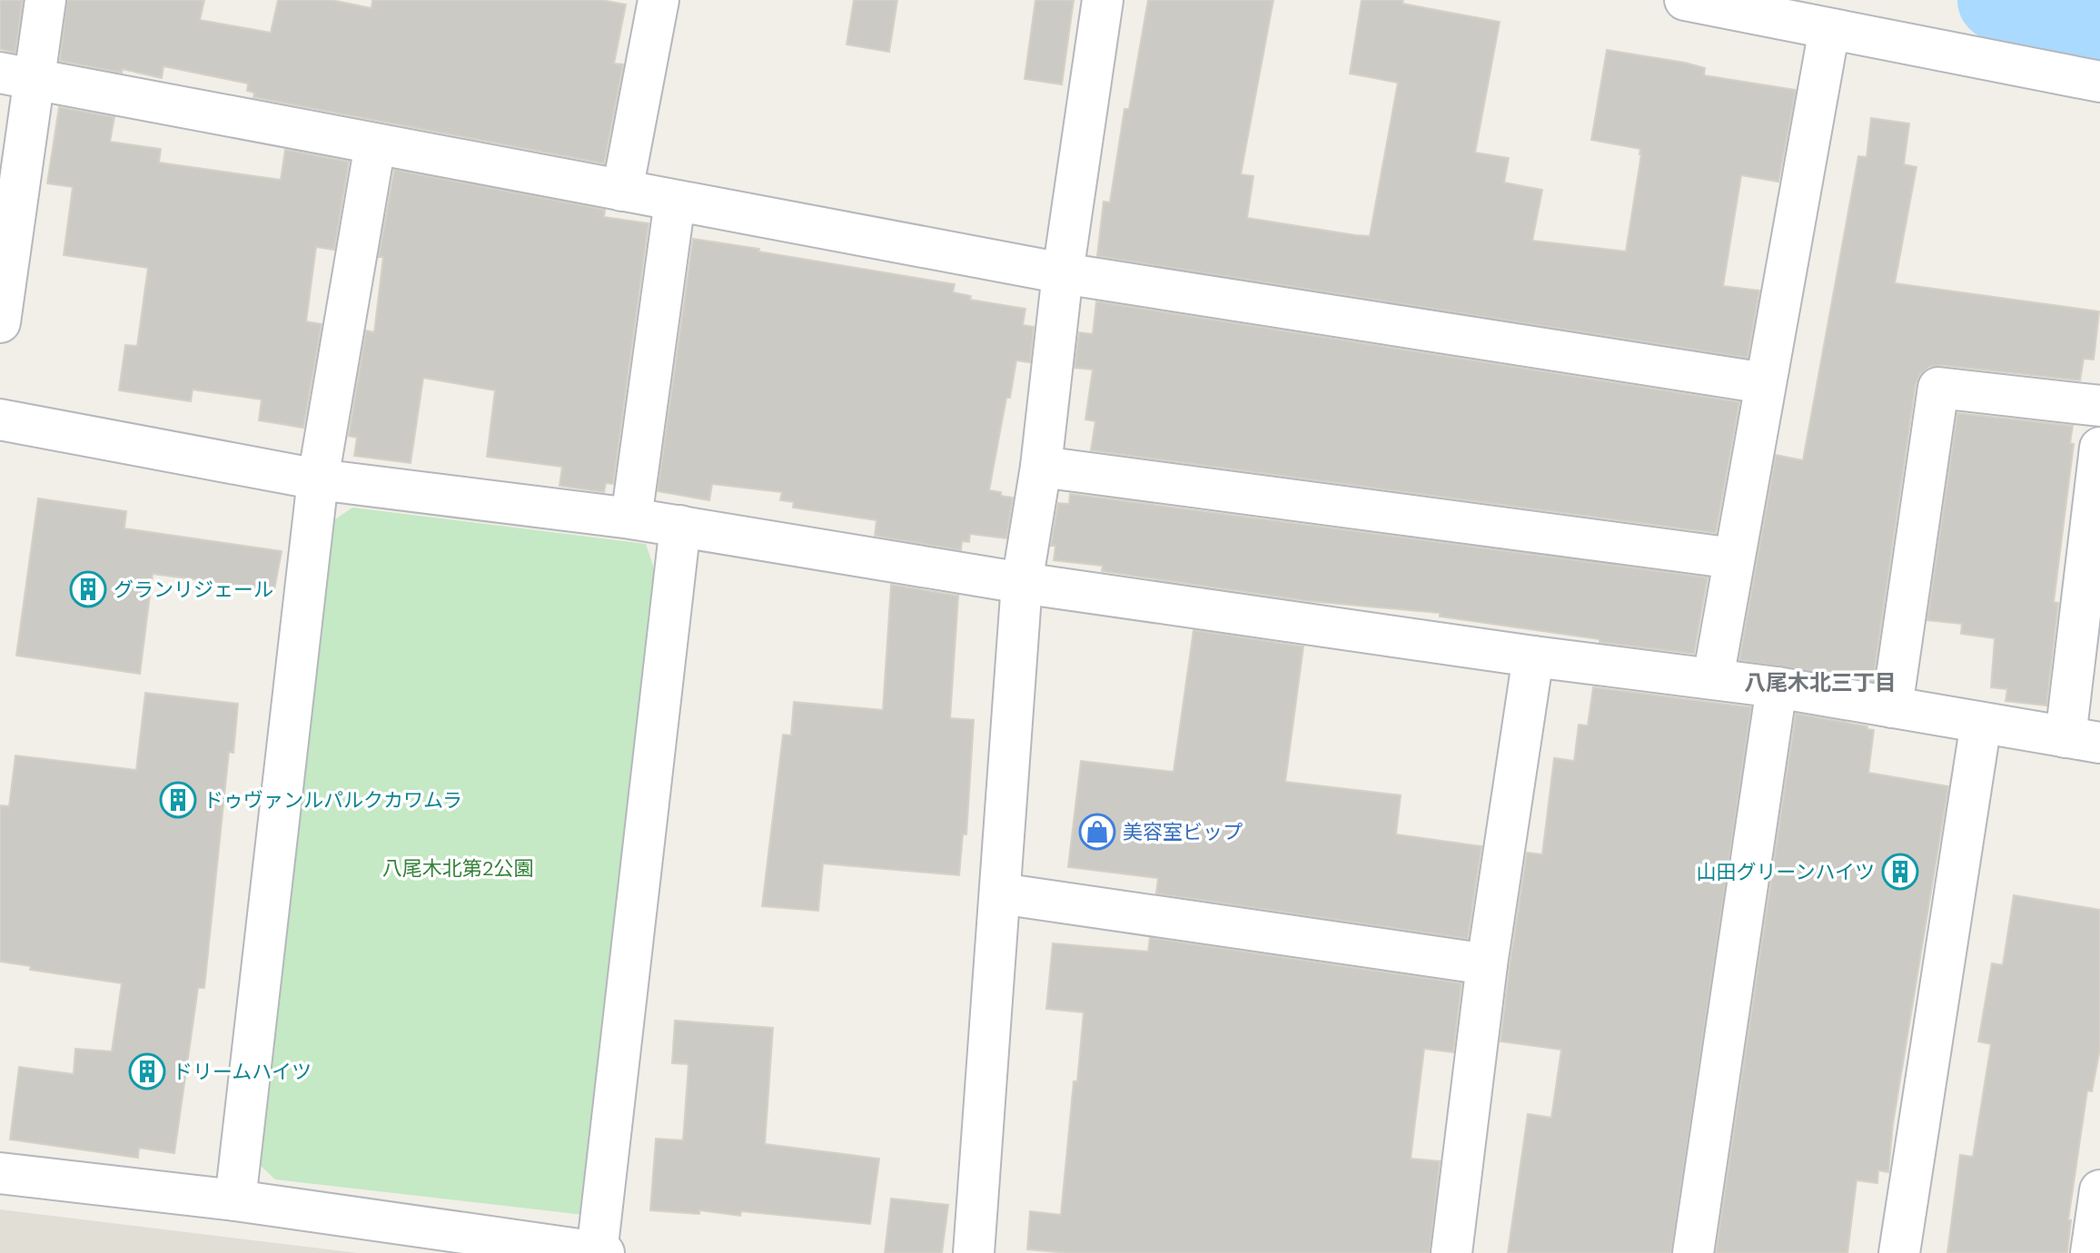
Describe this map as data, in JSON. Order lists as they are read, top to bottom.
{
  "districts": ["八尾木北三丁目"],
  "parks": ["八尾木北第2公園"],
  "places": {
    "building": [
      "グランリジェール",
      "ドゥヴァンルパルクカワムラ",
      "山田グリーンハイツ",
      "ドリームハイツ"
    ],
    "shop": ["美容室ビップ"]
  }
}
